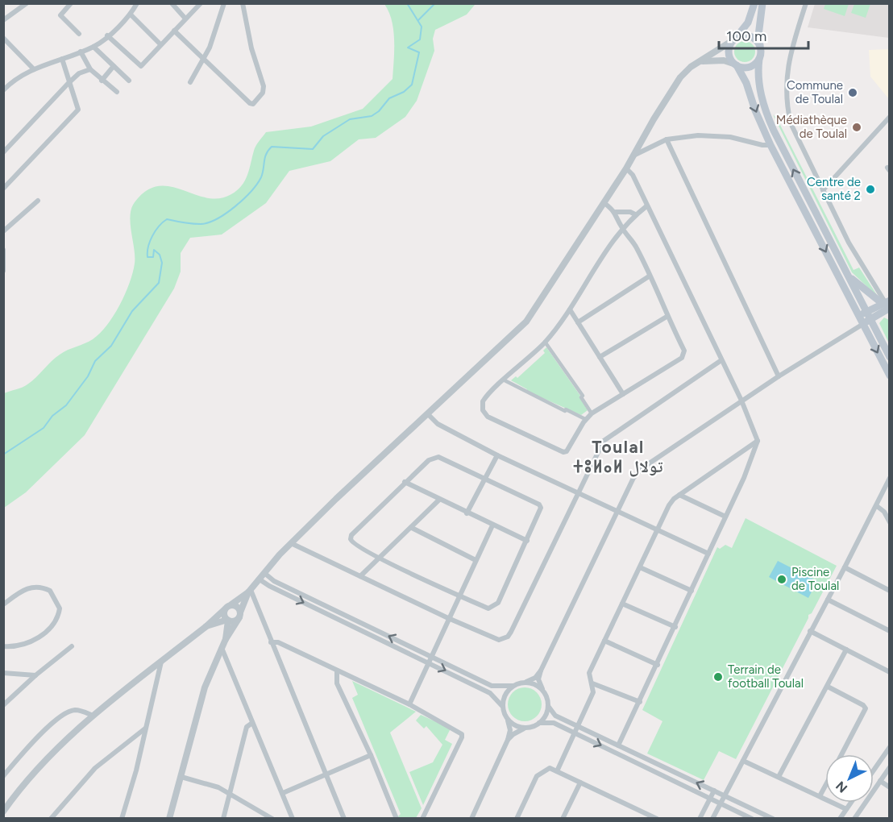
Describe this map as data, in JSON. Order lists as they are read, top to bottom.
{
  "districts": ["Toulal ⵜⵓⵍⴰⵍ تولال"],
  "places": [
    "Commune de Toulal",
    "Médiathèque de Toulal",
    "Centre de santé 2",
    "Piscine de Toulal",
    "Terrain de football Toulal"
  ],
  "scale_bar": "100 m",
  "north": "bottom left"
}
